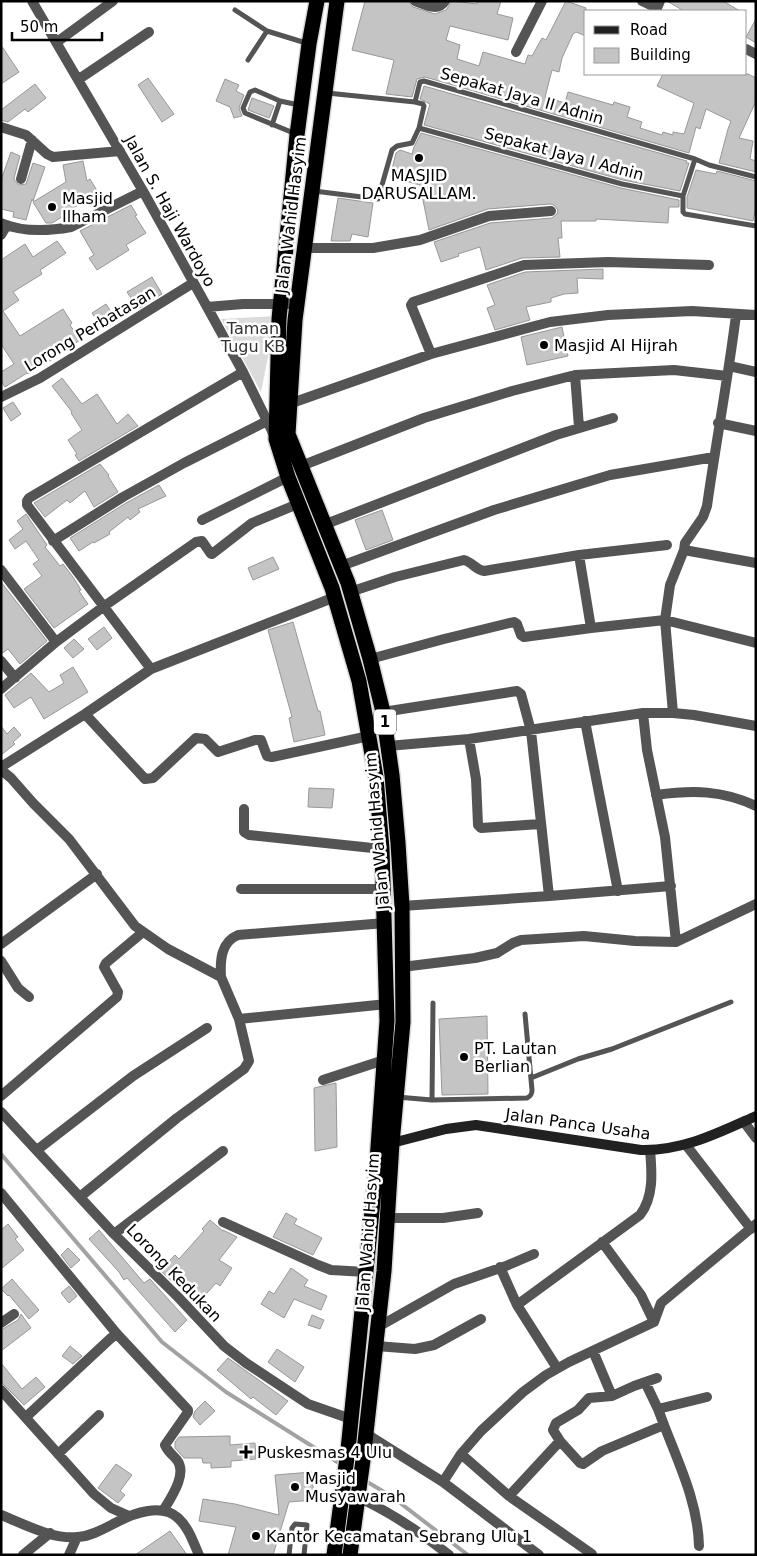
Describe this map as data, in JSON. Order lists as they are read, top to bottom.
{
  "streets": {
    "highway": ["Jalan Wahid Hasyim", "1"],
    "street": [
      "Jalan S. Haji Wardoyo",
      "Lorong Perbatasan",
      "Jalan Panca Usaha",
      "Lorong Kedukan"
    ],
    "lane": ["Sepakat Jaya II Adnin", "Sepakat Jaya I Adnin"]
  },
  "crossings": [
    ["Jalan S. Haji Wardoyo", "Jalan Wahid Hasyim"],
    ["Jalan S. Haji Wardoyo", "Lorong Perbatasan"],
    ["Jalan Wahid Hasyim", "Jalan Panca Usaha"],
    ["Jalan Wahid Hasyim", "Lorong Kedukan"]
  ],
  "parks": ["Taman Tugu KB"],
  "places": {
    "other": [
      "MASJID DARUSALLAM.",
      "Masjid Ilham",
      "Masjid Al Hijrah",
      "PT. Lautan Berlian",
      "Masjid Musyawarah",
      "Kantor Kecamatan Sebrang Ulu 1"
    ],
    "health": ["Puskesmas 4 Ulu"]
  },
  "legend": ["Road", "Building"],
  "scale_bar": "50 m"
}
